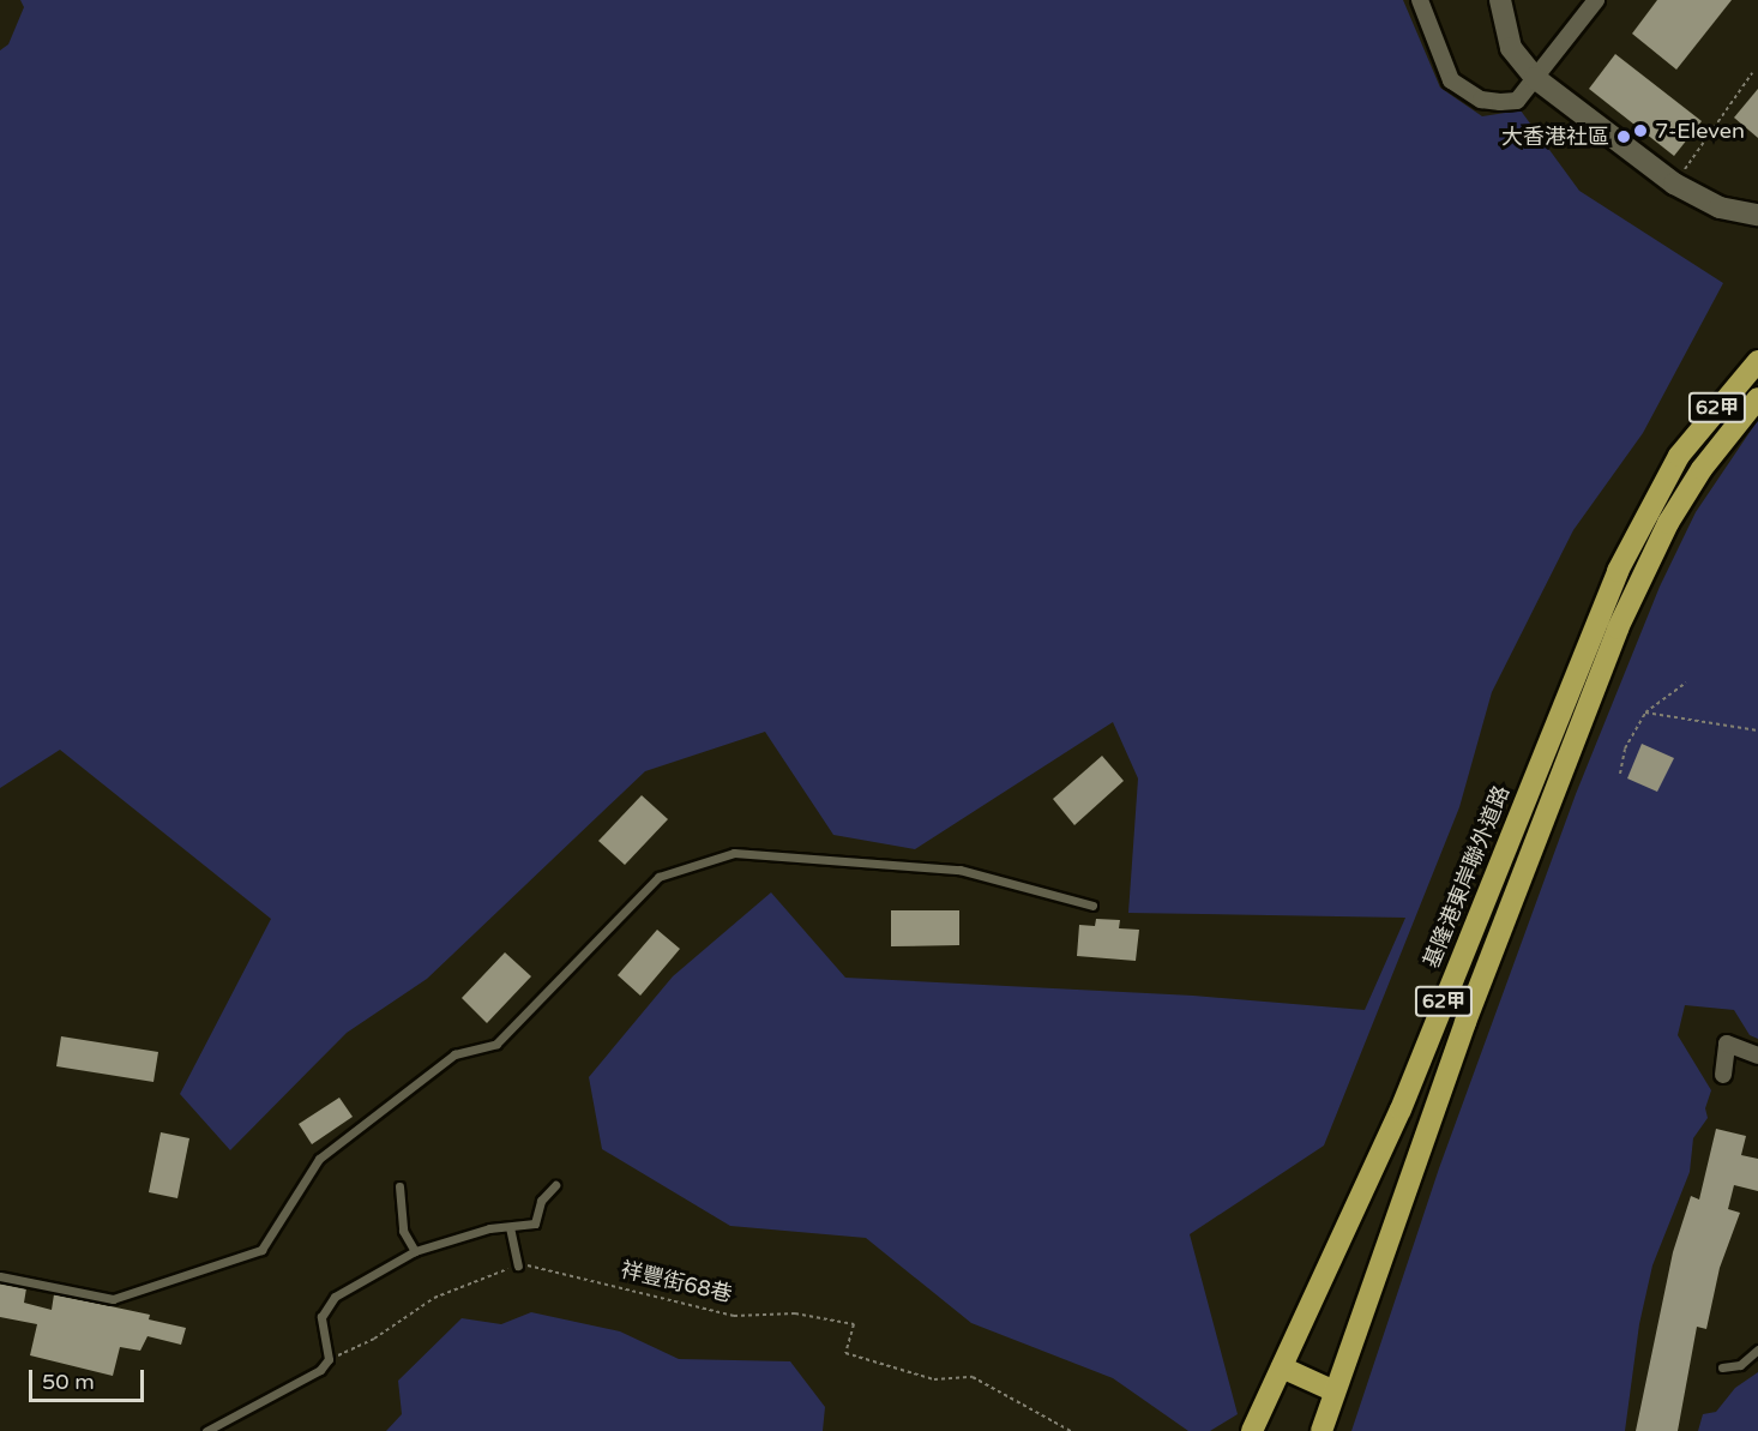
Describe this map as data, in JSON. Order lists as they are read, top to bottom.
{
  "streets": {
    "highway": ["62甲", "基隆港東岸聯外道路"],
    "path": ["祥豐街68巷"]
  },
  "places": ["7-Eleven", "大香港社區"],
  "scale_bar": "50 m"
}
